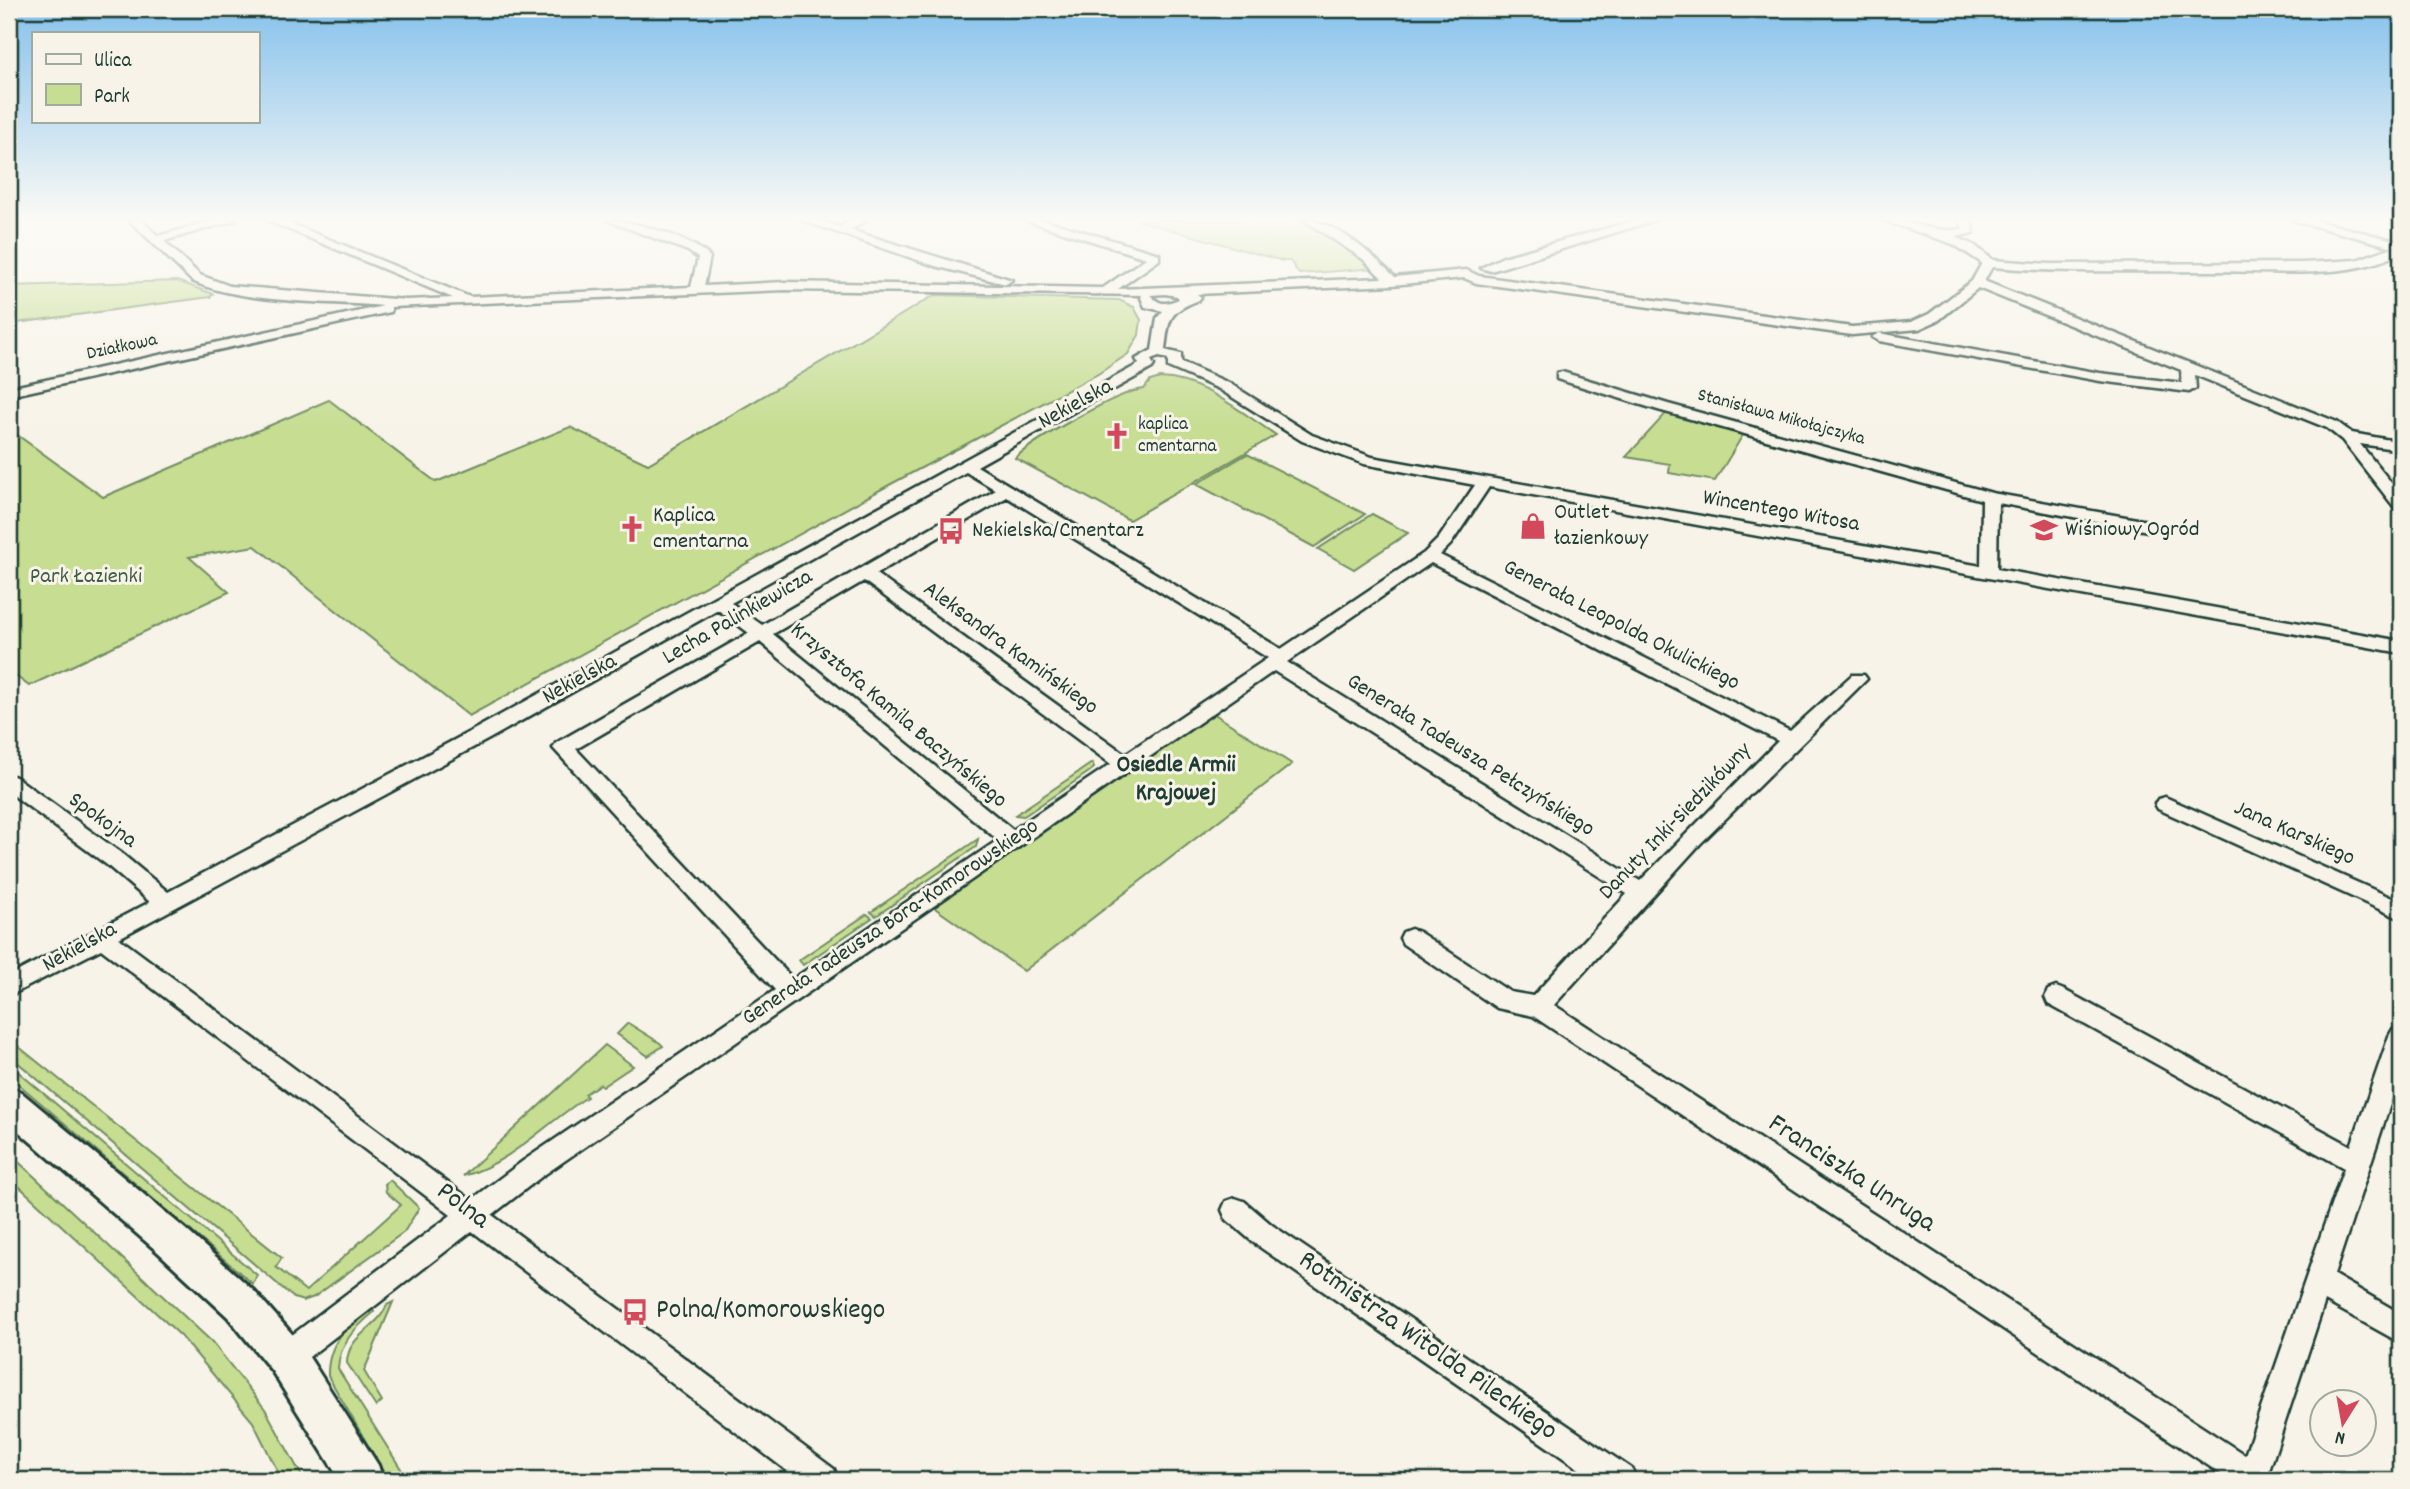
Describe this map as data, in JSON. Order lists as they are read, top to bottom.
{
  "streets": {
    "street": [
      "Działkowa",
      "Nekielska",
      "Stanisława Mikołajczyka",
      "Wincentego Witosa",
      "Lecha Palinkiewicza",
      "Generała Leopolda Okulickiego",
      "Aleksandra Kamińskiego",
      "Krzysztofa Kamila Baczyńskiego",
      "Generała Tadeusza Pełczyńskiego",
      "Spokojna",
      "Danuty Inki-Siedzikówny",
      "Jana Karskiego",
      "Generała Tadeusza Bora-Komorowskiego",
      "Franciszka Unruga",
      "Polna",
      "Rotmistrza Witolda Pileckiego"
    ]
  },
  "crossings": [
    ["Nekielska", "Krzysztofa Kamila Baczyńskiego"],
    ["Nekielska", "Spokojna"],
    ["Nekielska", "Polna"],
    ["Wincentego Witosa", "Generała Tadeusza Bora-Komorowskiego"],
    ["Lecha Palinkiewicza", "Aleksandra Kamińskiego"],
    ["Lecha Palinkiewicza", "Krzysztofa Kamila Baczyńskiego"],
    ["Lecha Palinkiewicza", "Generała Tadeusza Pełczyńskiego"],
    ["Lecha Palinkiewicza", "Generała Tadeusza Bora-Komorowskiego"],
    ["Generała Leopolda Okulickiego", "Danuty Inki-Siedzikówny"],
    ["Generała Leopolda Okulickiego", "Generała Tadeusza Bora-Komorowskiego"],
    ["Aleksandra Kamińskiego", "Generała Tadeusza Bora-Komorowskiego"],
    ["Krzysztofa Kamila Baczyńskiego", "Generała Tadeusza Bora-Komorowskiego"],
    ["Generała Tadeusza Pełczyńskiego", "Danuty Inki-Siedzikówny"],
    ["Generała Tadeusza Pełczyńskiego", "Generała Tadeusza Bora-Komorowskiego"],
    ["Danuty Inki-Siedzikówny", "Franciszka Unruga"],
    ["Generała Tadeusza Bora-Komorowskiego", "Polna"]
  ],
  "districts": ["Osiedle Armii Krajowej"],
  "parks": ["Park Łazienki"],
  "places": {
    "church": ["kaplica cmentarna", "Kaplica cmentarna"],
    "shop": ["Outlet łazienkowy"],
    "school or university": ["Wiśniowy Ogród"],
    "bus stop": ["Nekielska/Cmentarz", "Polna/Komorowskiego"]
  },
  "legend": ["Ulica", "Park"],
  "north": "bottom"
}
